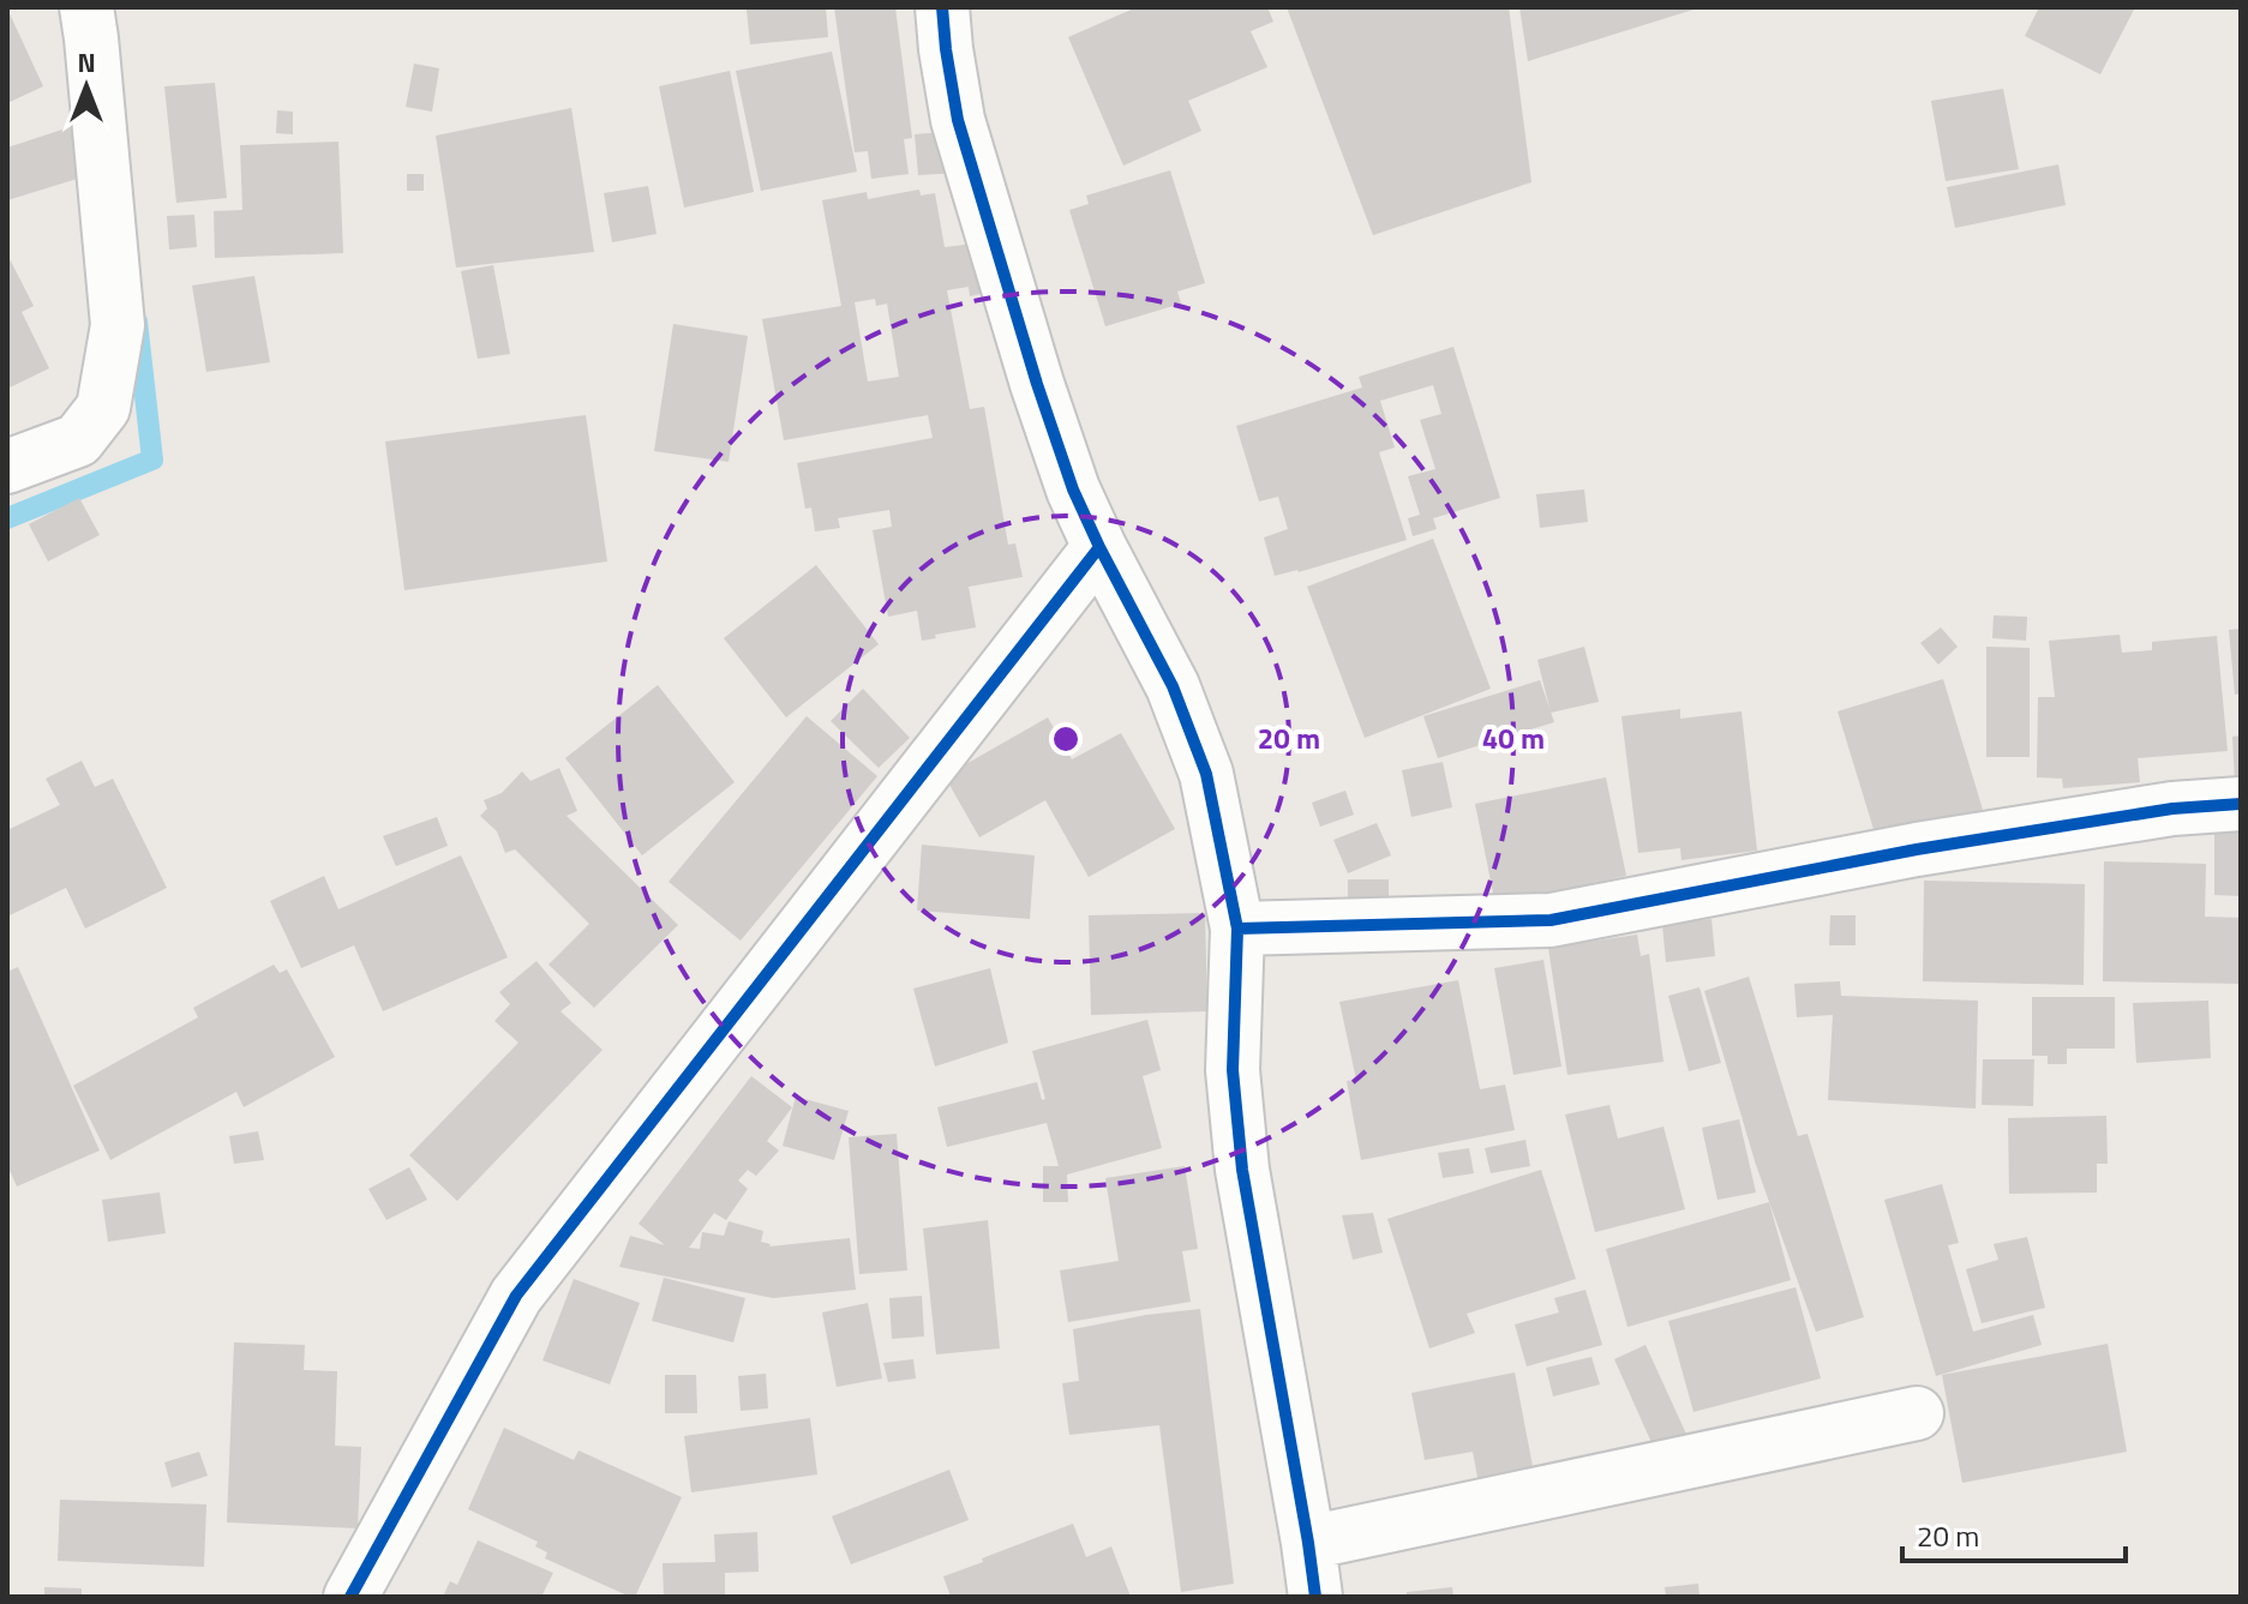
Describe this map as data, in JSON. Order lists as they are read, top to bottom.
{
  "scale_bar": "20 m",
  "north": "top",
  "rings": ["20 m", "40 m"]
}
